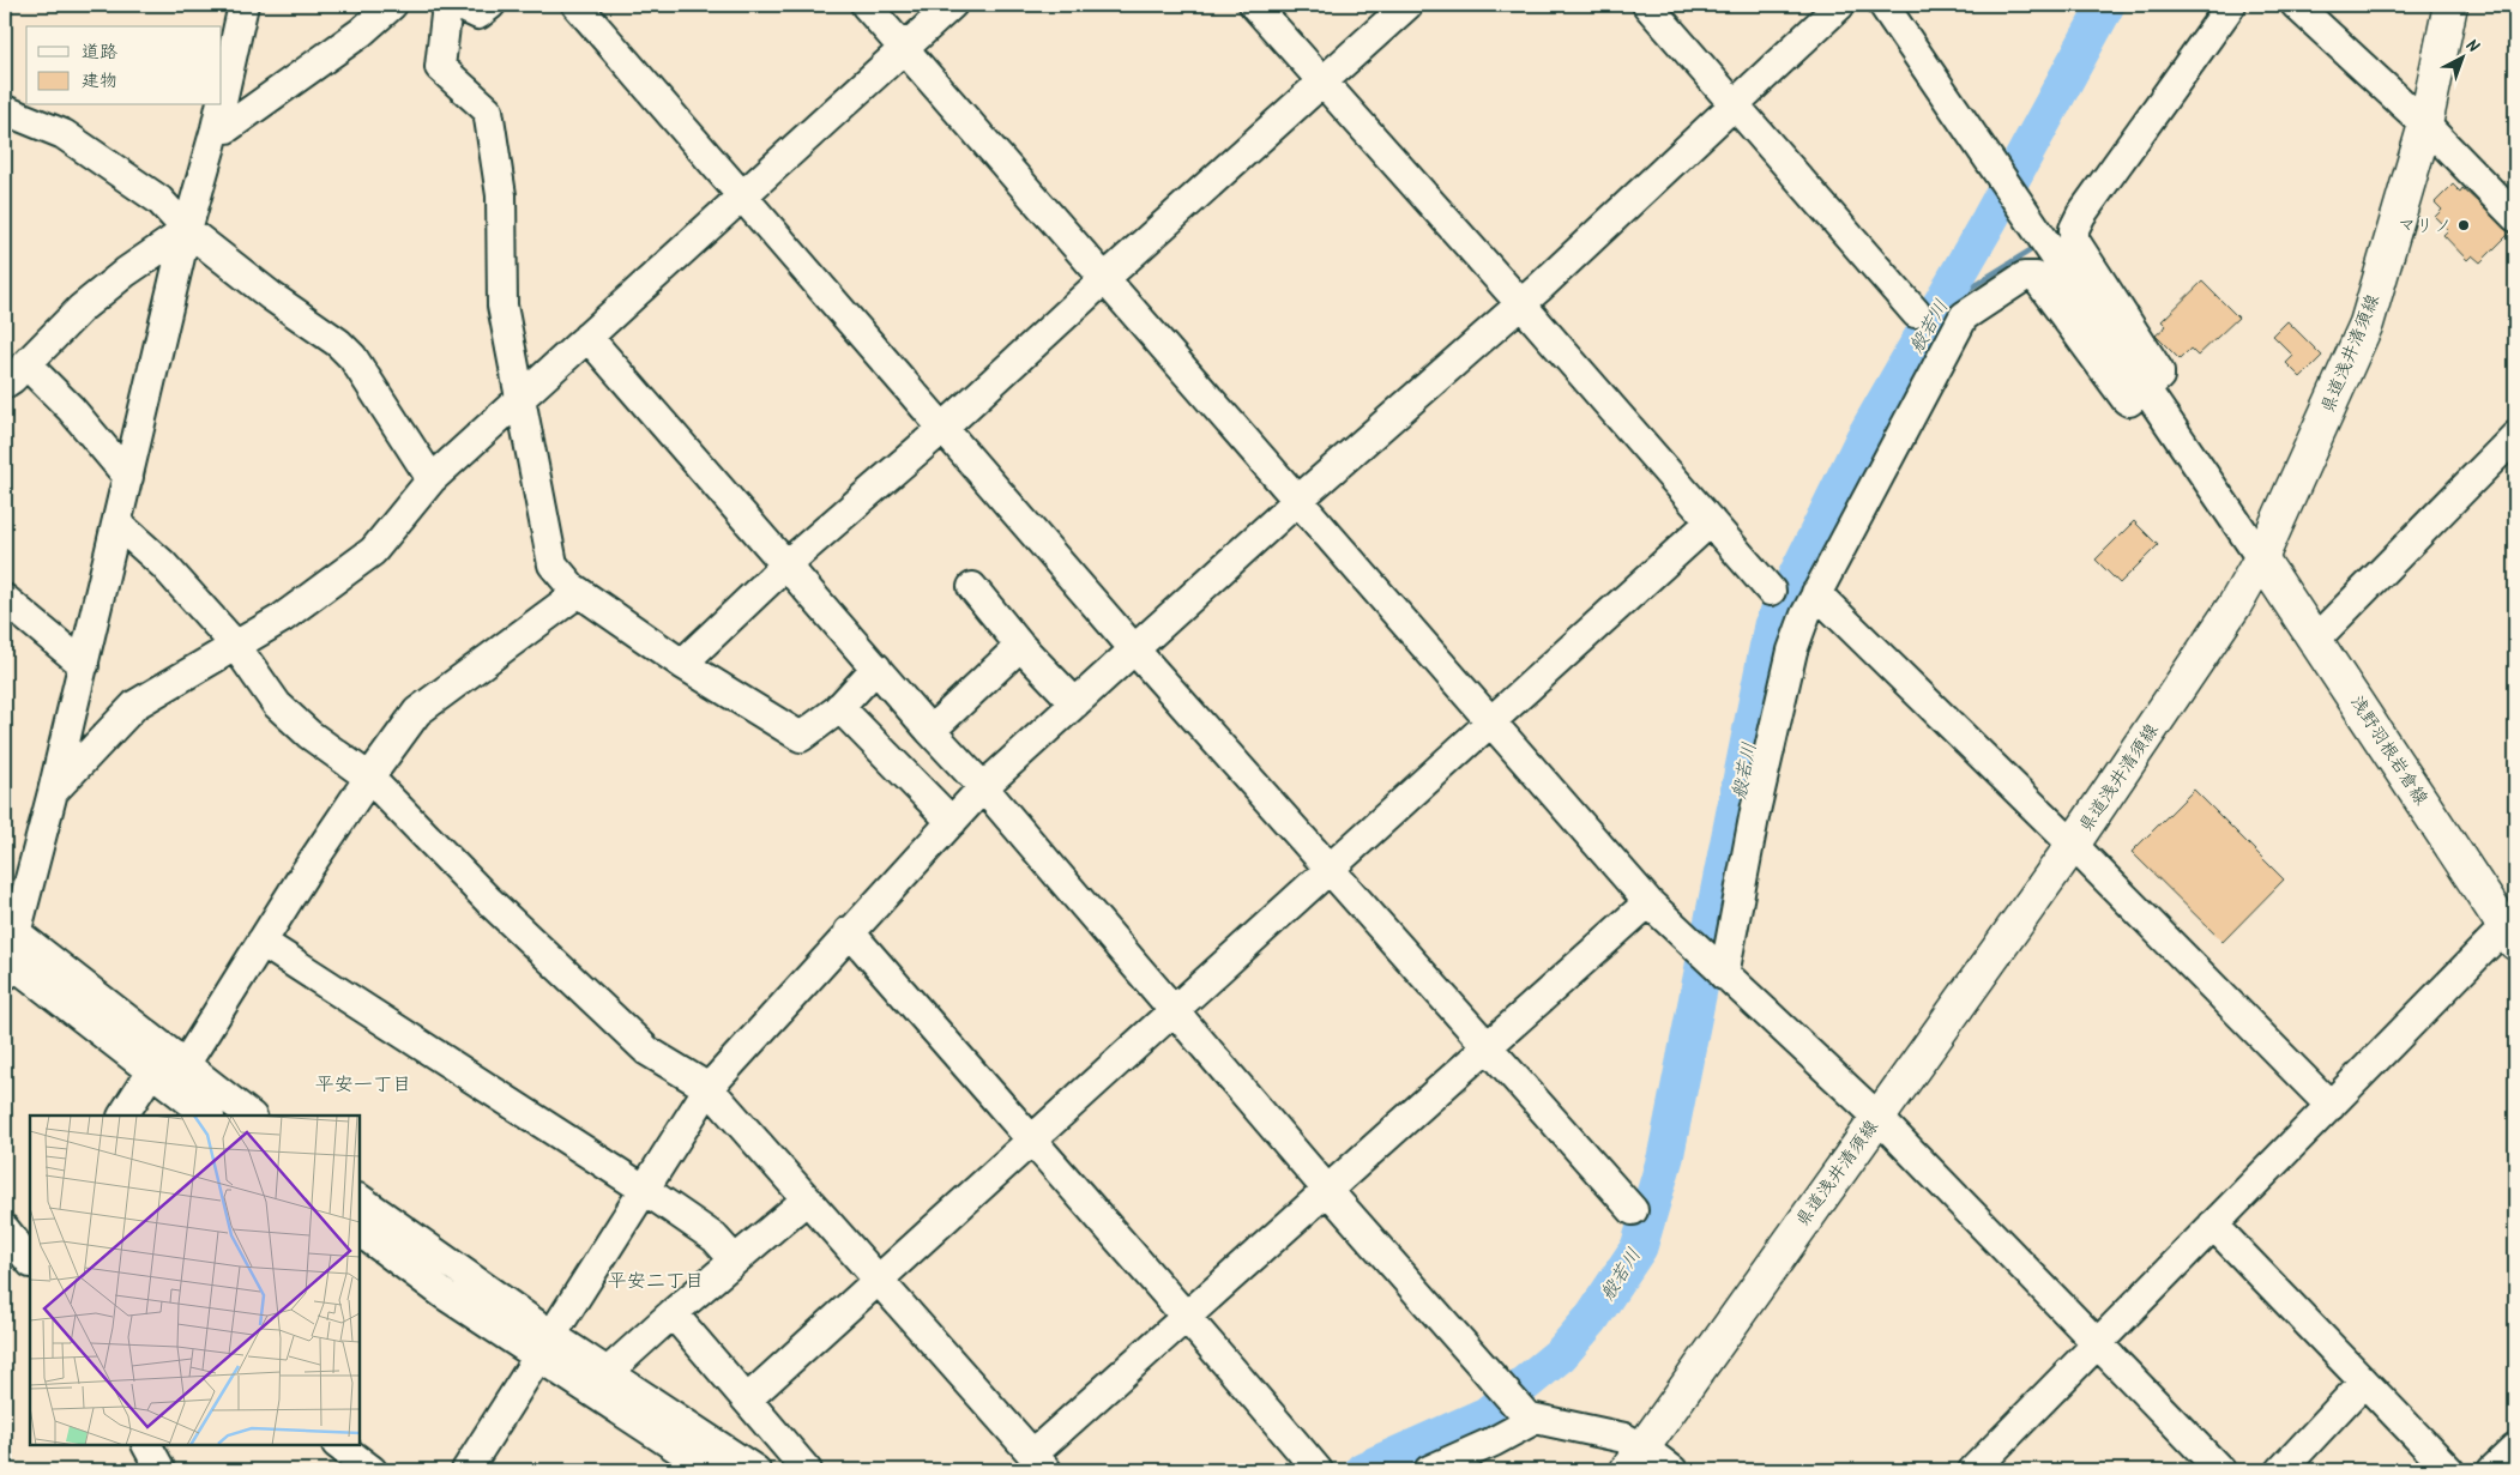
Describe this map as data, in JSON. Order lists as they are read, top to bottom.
{
  "streets": {
    "main road": ["県道浅井清須線", "浅野羽根岩倉線"]
  },
  "crossings": [
    ["県道浅井清須線", "浅野羽根岩倉線"]
  ],
  "districts": ["平安一丁目", "平安二丁目"],
  "water": ["般若川"],
  "places": ["マリノ"],
  "legend": ["道路", "建物"],
  "north": "top right"
}
